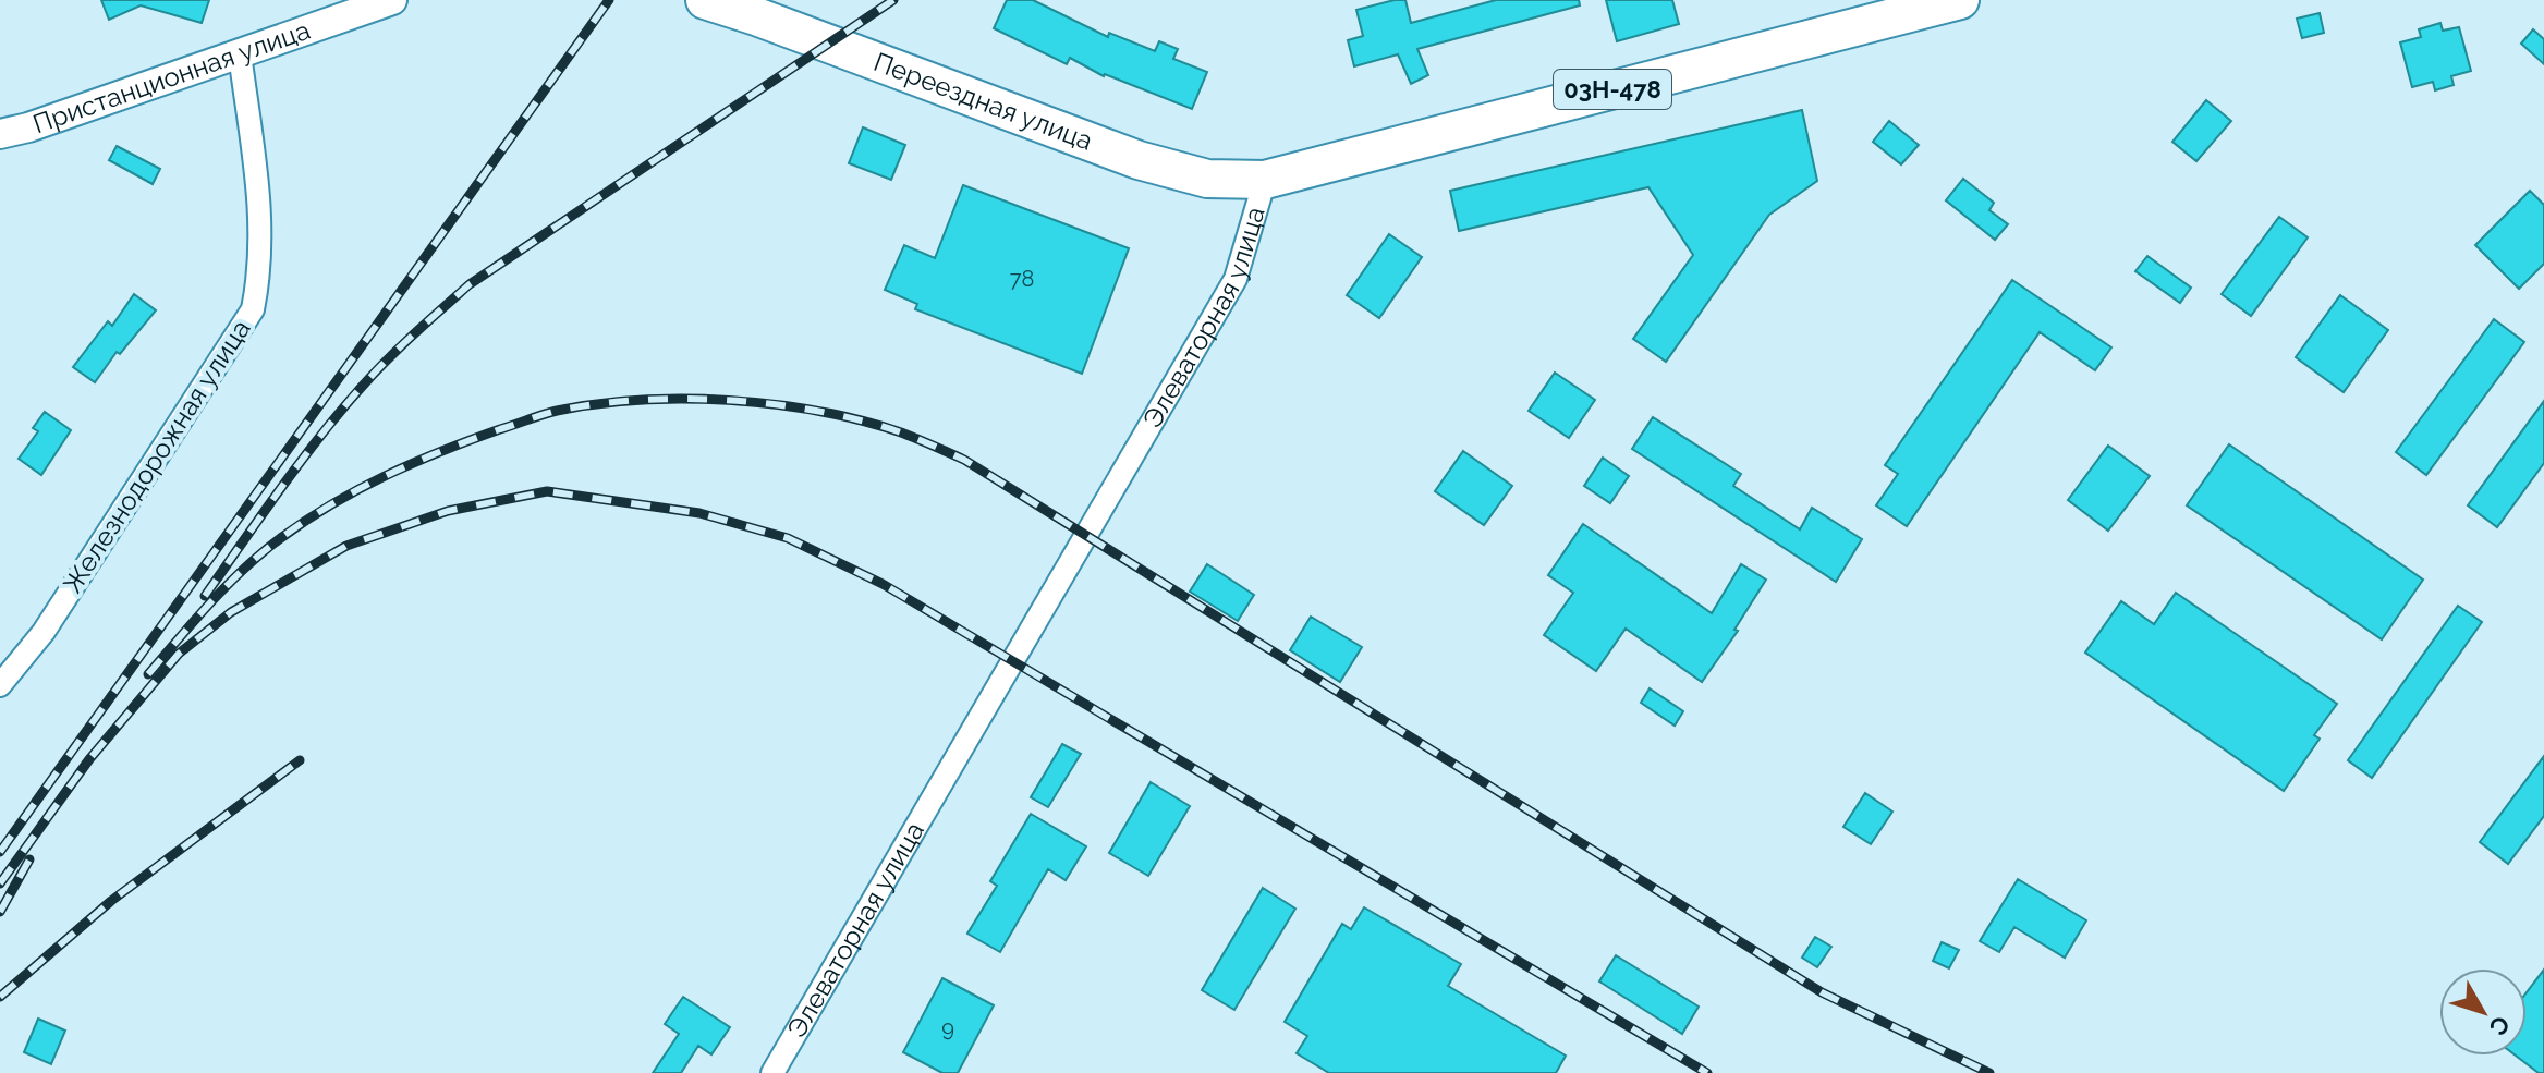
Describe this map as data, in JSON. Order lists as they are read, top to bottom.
{
  "streets": {
    "main road": ["03Н-478", "Переездная улица", "Элеваторная улица"],
    "street": ["Пристанционная улица", "Железнодорожная улица"]
  },
  "crossings": [
    ["Пристанционная улица", "Железнодорожная улица"],
    ["Переездная улица", "Элеваторная улица"]
  ],
  "house_numbers": ["78", "9"],
  "north": "bottom right"
}
